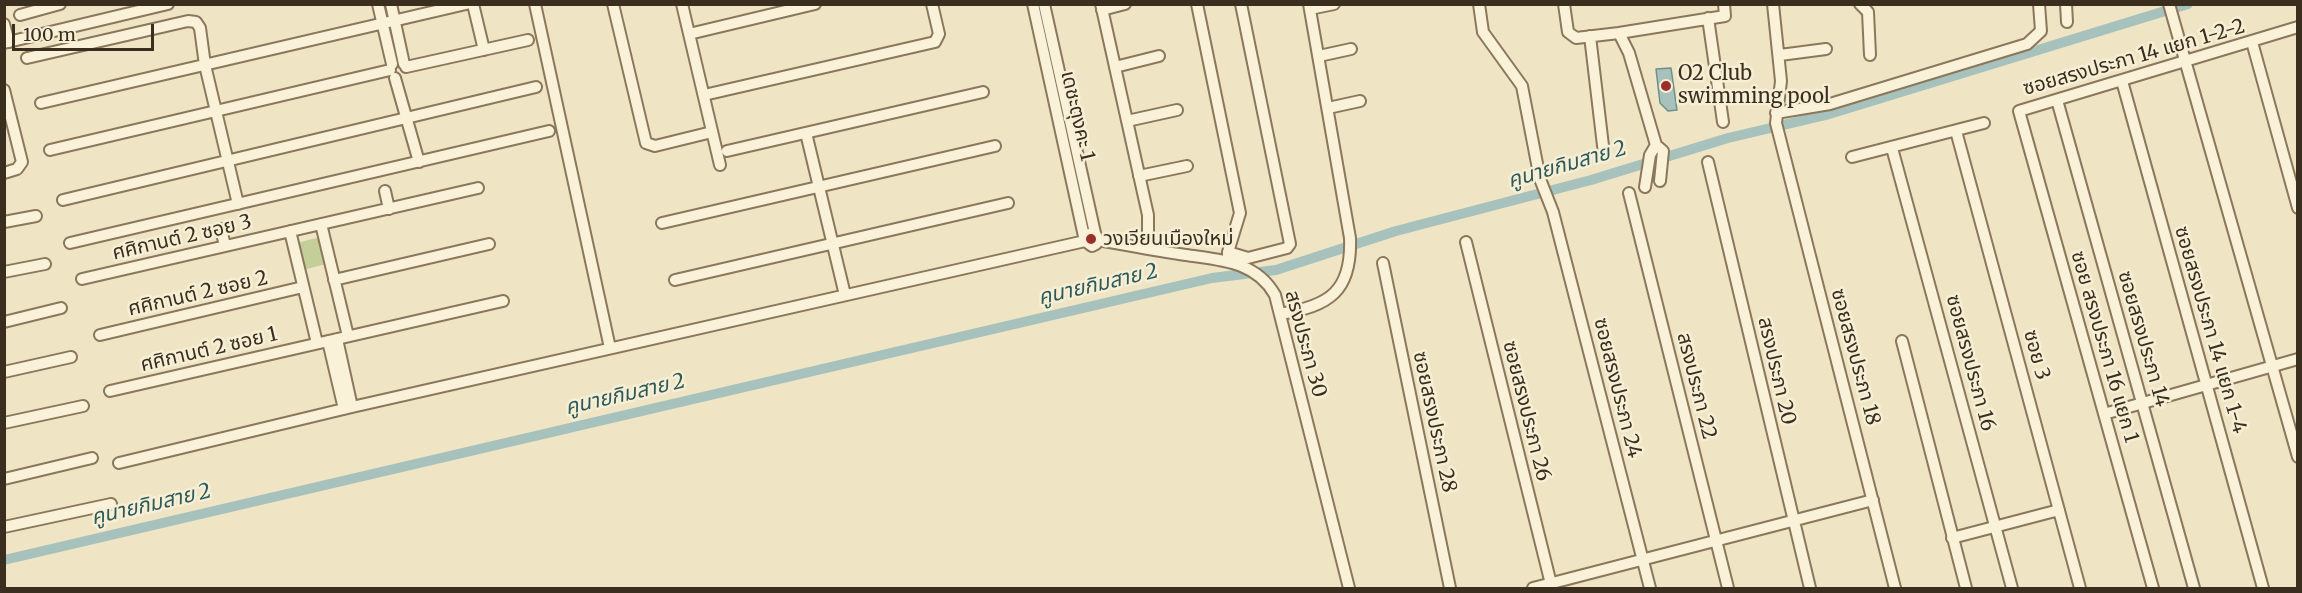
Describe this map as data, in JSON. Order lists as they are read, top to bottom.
{
  "streets": {
    "street": [
      "ซอยสรงประภา 14 แยก 1-2-2",
      "เดชะตุงคะ 1",
      "ศศิกานต์ 2 ซอย 3",
      "ศศิกานต์ 2 ซอย 2",
      "ซอยสรงประภา 14 แยก 1-4",
      "ซอยสรงประภา 14",
      "สรงประภา 30",
      "ซอย สรงประภา 16 แยก 1",
      "ศศิกานต์ 2 ซอย 1",
      "ซอย 3",
      "ซอยสรงประภา 18",
      "ซอยสรงประภา 16",
      "สรงประภา 20",
      "สรงประภา 22",
      "ซอยสรงประภา 24",
      "ซอยสรงประภา 26",
      "ซอยสรงประภา 28"
    ]
  },
  "crossings": [
    ["ซอยสรงประภา 14 แยก 1-2-2", "ซอยสรงประภา 14 แยก 1-4"],
    ["ซอยสรงประภา 14 แยก 1-2-2", "ซอยสรงประภา 14"],
    ["ซอยสรงประภา 14 แยก 1-2-2", "ซอย สรงประภา 16 แยก 1"],
    ["เดชะตุงคะ 1", "สรงประภา 30"]
  ],
  "water": ["คูนายกิมสาย 2"],
  "places": ["O2 Club swimming pool", "วงเวียนเมืองใหม่"],
  "scale_bar": "100 m"
}
